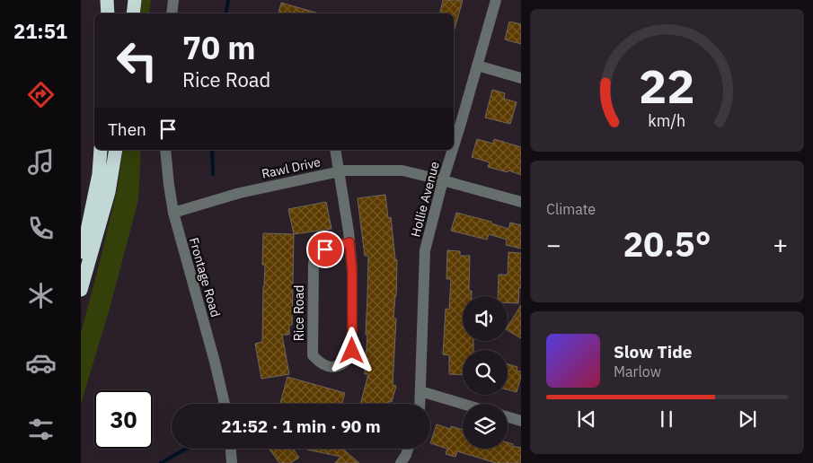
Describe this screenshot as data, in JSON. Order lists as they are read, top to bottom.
{
  "streets": {
    "street": [
      "Rawl Drive",
      "Hollie Avenue",
      "Frontage Road",
      "Rice Road"
    ]
  },
  "crossings": [
    ["Rawl Drive", "Hollie Avenue"],
    ["Rawl Drive", "Frontage Road"],
    ["Rawl Drive", "Rice Road"]
  ],
  "page": {
    "tabs": "21:51",
    "turn": ["70 m", "Rice Road"],
    "then": "Then",
    "tile": "Climate",
    "heat": ["−", "20.5°", "+"],
    "song": ["Slow Tide", "Marlow"],
    "limit": "30",
    "trip": "21:52 · 1 min · 90 m",
    "gauge": ["22", "km/h"]
  }
}
